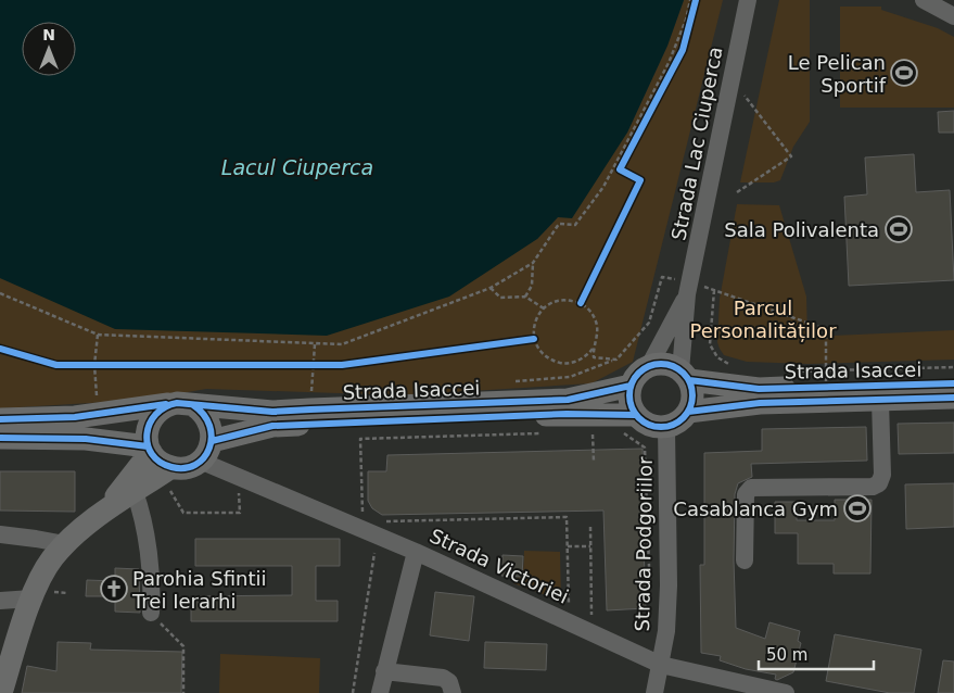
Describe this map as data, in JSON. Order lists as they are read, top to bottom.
{
  "streets": {
    "main road": ["Strada Isaccei"],
    "street": ["Strada Lac Ciuperca", "Strada Podgoriilor", "Strada Victoriei"]
  },
  "crossings": [
    ["Strada Lac Ciuperca", "Strada Isaccei"],
    ["Strada Lac Ciuperca", "Strada Podgoriilor"],
    ["Strada Isaccei", "Strada Podgoriilor"],
    ["Strada Isaccei", "Strada Victoriei"],
    ["Strada Podgoriilor", "Strada Victoriei"]
  ],
  "water": ["Lacul Ciuperca"],
  "parks": ["Parcul Personalităților"],
  "places": {
    "sports": ["Le Pelican Sportif", "Sala Polivalenta", "Casablanca Gym"],
    "church": ["Parohia Sfintii Trei Ierarhi"]
  },
  "scale_bar": "50 m",
  "north": "top"
}
